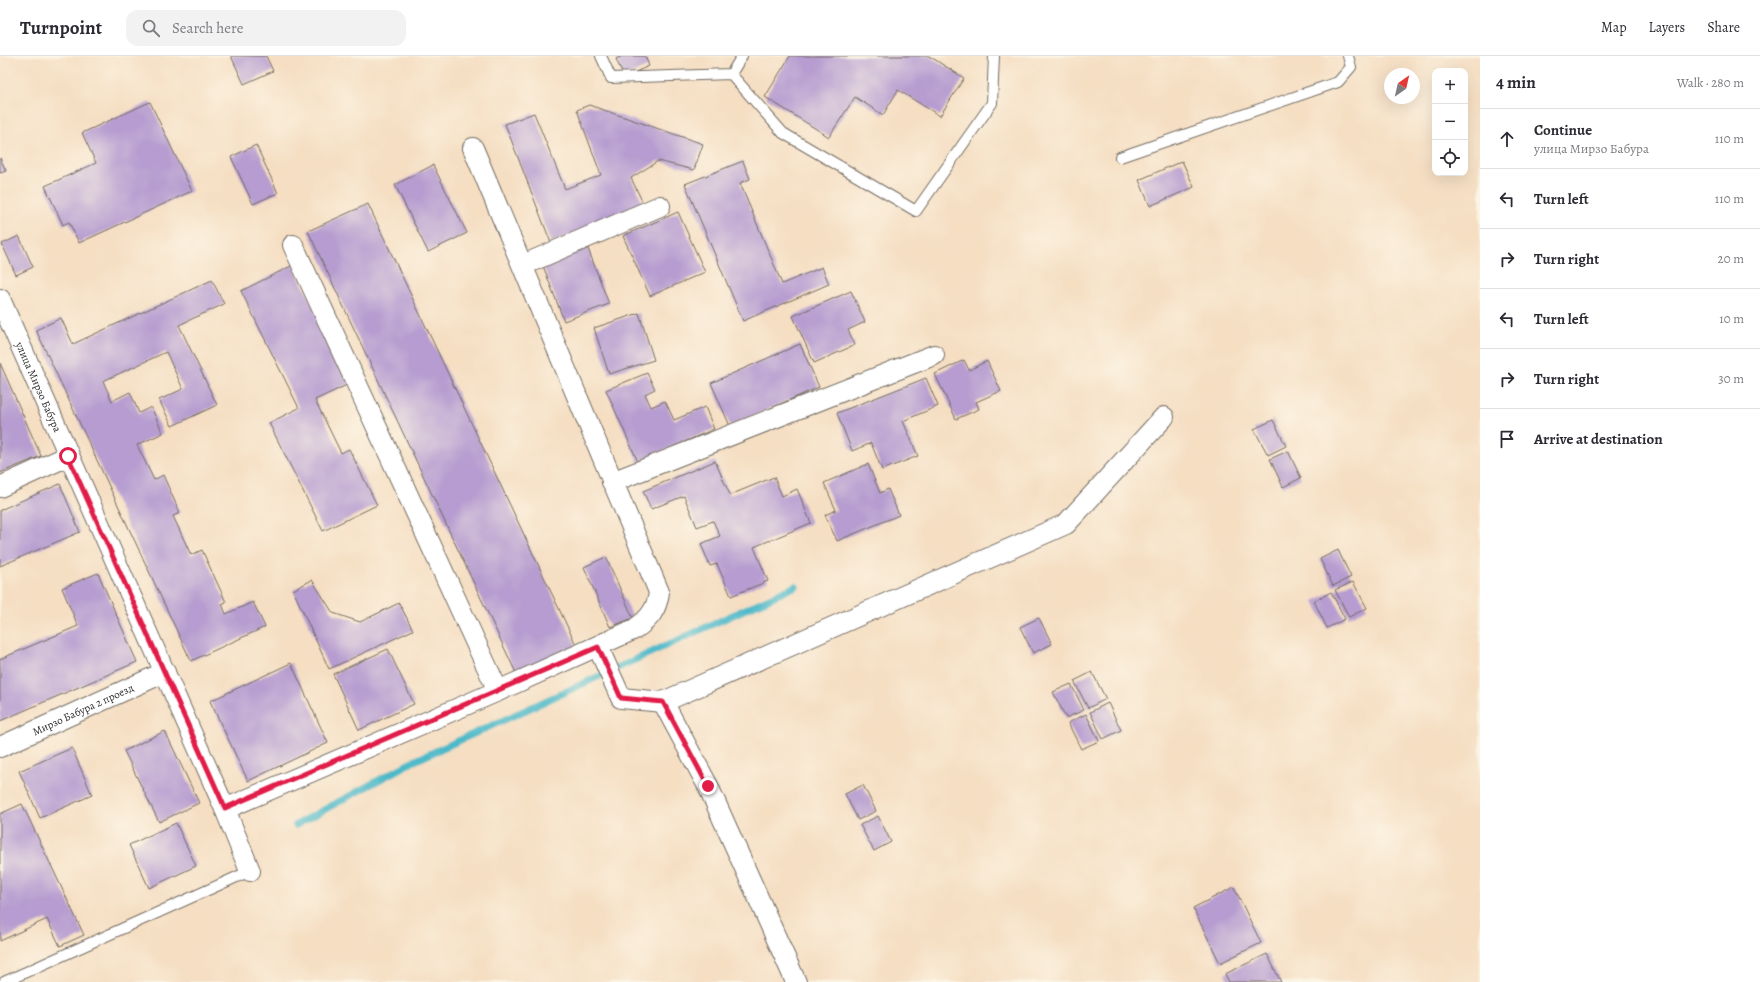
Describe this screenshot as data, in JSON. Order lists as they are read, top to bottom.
{
  "streets": {
    "street": ["улица Мирзо Бабура", "Мирзо Бабура 2 проезд"]
  },
  "crossings": [
    ["улица Мирзо Бабура", "Мирзо Бабура 2 проезд"]
  ],
  "north": "top right",
  "page": {
    "header": "Turnpoint",
    "search": "Search here",
    "nav": ["Map", "Layers", "Share"],
    "heading": ["4 min", "Walk · 280 m"],
    "map_buttons": ["+", "−"],
    "list": [
      ["Continue", "улица Мирзо Бабура", "110 m"],
      ["Turn left", "110 m"],
      ["Turn right", "20 m"],
      ["Turn left", "10 m"],
      ["Turn right", "30 m"],
      "Arrive at destination"
    ]
  }
}
